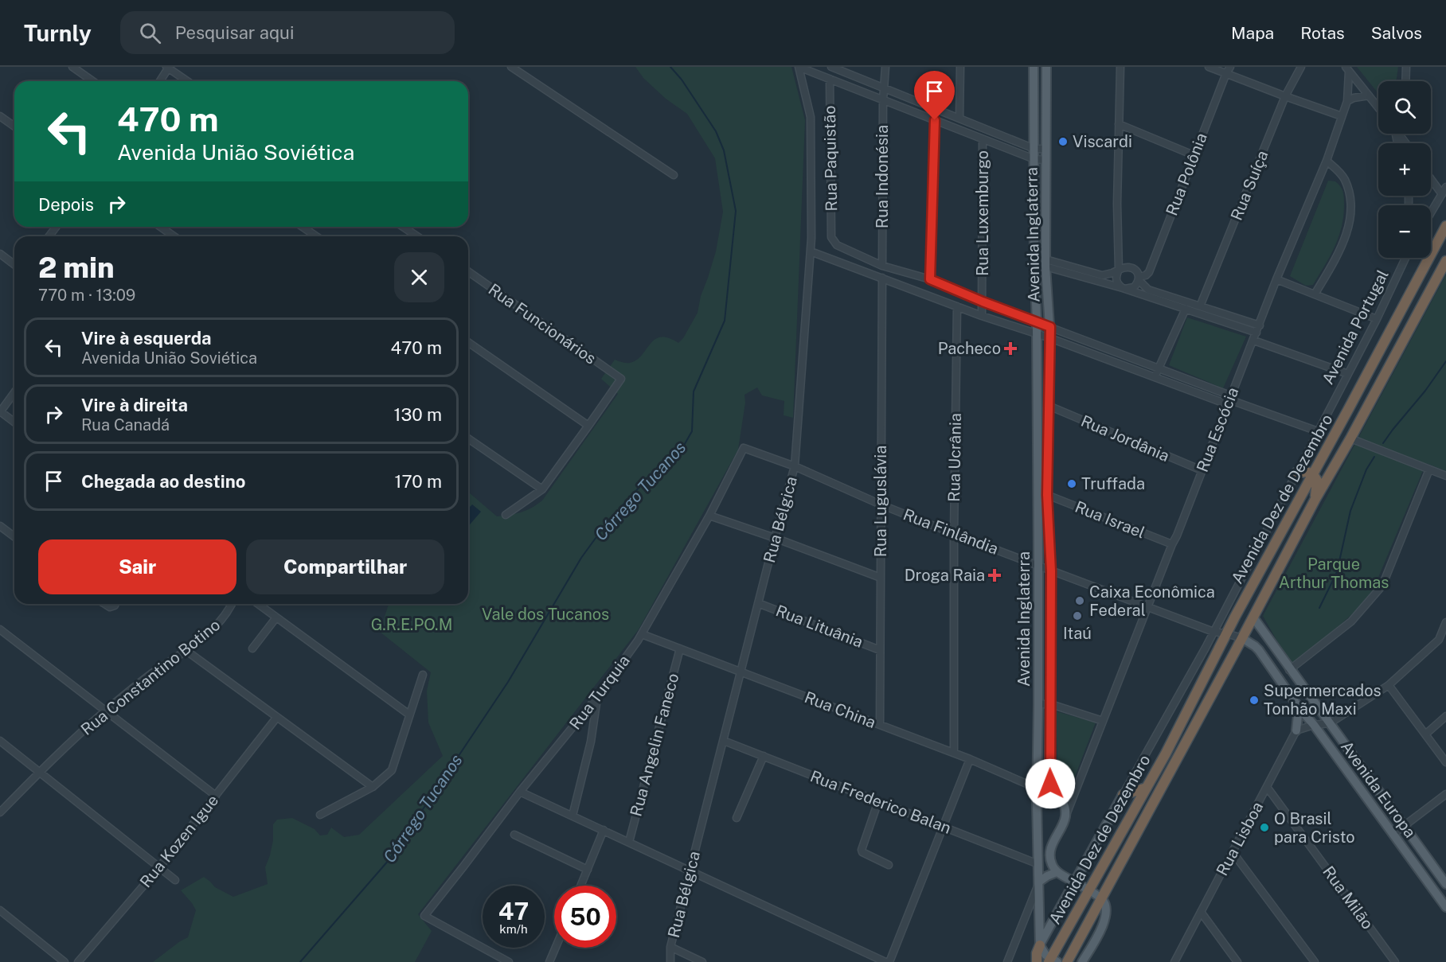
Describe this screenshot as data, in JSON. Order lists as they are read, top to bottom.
{
  "streets": {
    "highway": ["Avenida Dez de Dezembro"],
    "main road": ["Avenida Inglaterra", "Avenida Portugal", "Avenida Europa"],
    "street": [
      "Rua Paquistão",
      "Rua Polônia",
      "Rua Indonésia",
      "Rua Suíça",
      "Rua Luxemburgo",
      "Rua Funcionários",
      "Rua Escócia",
      "Rua Jordânia",
      "Rua Ucrânia",
      "Rua Luguslávia",
      "Rua Bélgica",
      "Rua Israel",
      "Rua Finlândia",
      "Rua Lituânia",
      "Rua Constantino Botino",
      "Rua Turquia",
      "Rua China",
      "Rua Angelin Faneco",
      "Rua Frederico Balan",
      "Rua Lisboa",
      "Rua Kozen Igue",
      "Rua Milão"
    ]
  },
  "crossings": [
    ["Rua Paquistão", "Rua Indonésia"],
    ["Avenida Inglaterra", "Avenida Portugal"],
    ["Avenida Inglaterra", "Rua Jordânia"],
    ["Avenida Inglaterra", "Rua Israel"],
    ["Avenida Inglaterra", "Rua Finlândia"],
    ["Avenida Inglaterra", "Rua China"],
    ["Avenida Inglaterra", "Rua Frederico Balan"],
    ["Avenida Portugal", "Rua Finlândia"],
    ["Rua Escócia", "Rua Jordânia"],
    ["Rua Escócia", "Rua Israel"],
    ["Rua Escócia", "Rua Finlândia"],
    ["Rua Ucrânia", "Rua Finlândia"],
    ["Rua Ucrânia", "Rua China"],
    ["Avenida Dez de Dezembro", "Rua Finlândia"],
    ["Avenida Dez de Dezembro", "Avenida Europa"],
    ["Rua Luguslávia", "Rua Finlândia"],
    ["Rua Luguslávia", "Rua Lituânia"],
    ["Rua Luguslávia", "Rua China"],
    ["Rua Bélgica", "Rua Finlândia"],
    ["Rua Bélgica", "Rua Lituânia"],
    ["Rua Bélgica", "Rua China"],
    ["Rua Bélgica", "Rua Frederico Balan"],
    ["Rua Finlândia", "Rua Turquia"],
    ["Rua Finlândia", "Avenida Europa"],
    ["Rua Turquia", "Rua China"],
    ["Rua China", "Rua Angelin Faneco"],
    ["Rua Lisboa", "Rua Milão"]
  ],
  "water": ["Córrego Tucanos"],
  "parks": ["Parque Arthur Thomas", "Vale dos Tucanos", "G.R.E.PO.M"],
  "places": {
    "other": [
      "Viscardi",
      "Truffada",
      "Caixa Econômica Federal",
      "Itaú",
      "Supermercados Tonhão Maxi",
      "O Brasil para Cristo"
    ],
    "health": ["Pacheco", "Droga Raia"]
  },
  "page": {
    "header": "Turnly",
    "search": "Pesquisar aqui",
    "nav": ["Mapa", "Rotas", "Salvos"],
    "map_buttons": ["+", "−"],
    "turn": ["470 m", "Avenida União Soviética"],
    "then": "Depois",
    "heading": ["2 min", "770 m · 13:09"],
    "list": [
      {
        "name": "Vire à esquerda",
        "note": "Avenida União Soviética",
        "value": "470 m"
      },
      {
        "name": "Vire à direita",
        "note": "Rua Canadá",
        "value": "130 m"
      },
      {
        "name": "Chegada ao destino",
        "value": "170 m"
      }
    ],
    "buttons": ["Sair", "Compartilhar"],
    "speed": "47 km/h",
    "limit": "50"
  }
}
